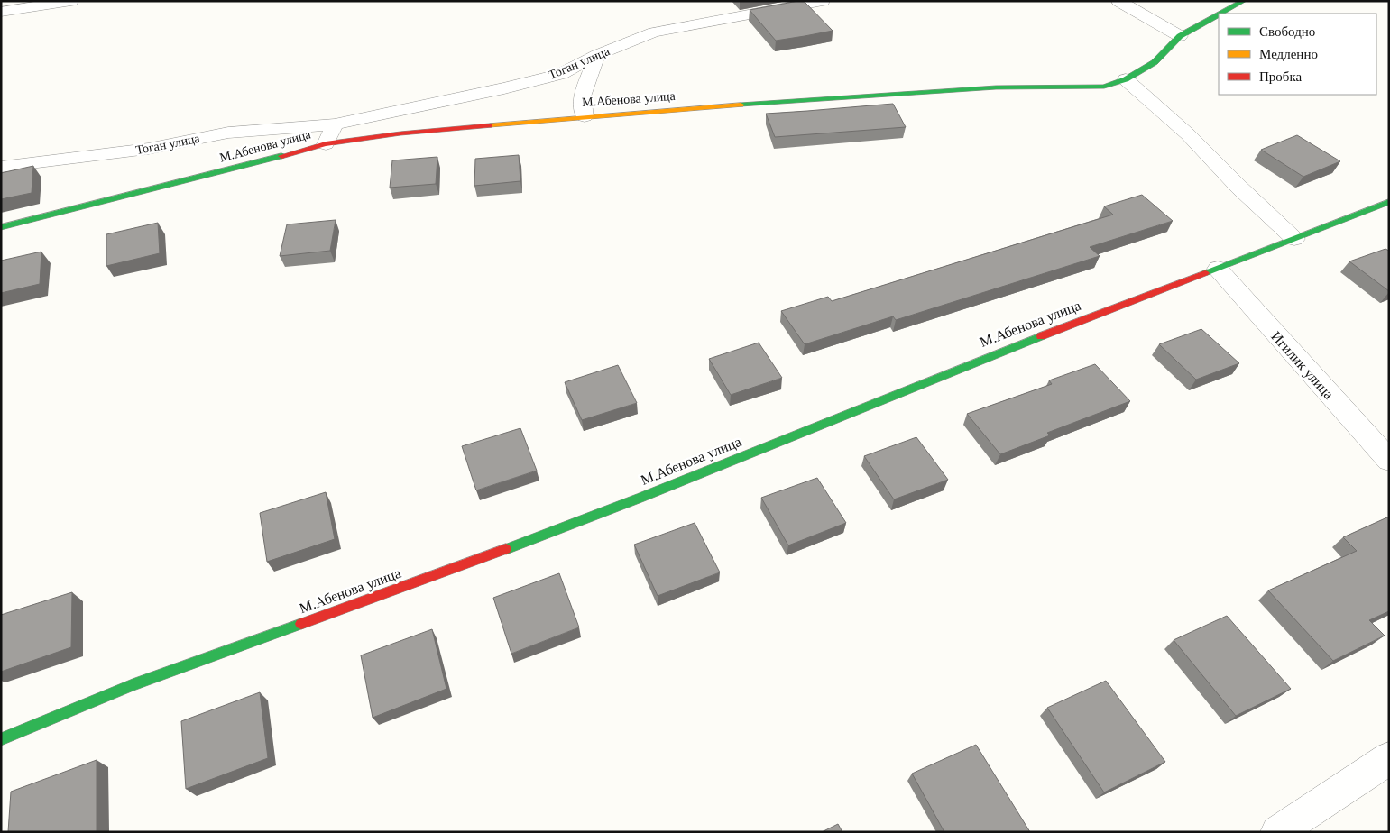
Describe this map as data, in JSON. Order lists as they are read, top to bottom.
{
  "streets": {
    "street": ["Тоган улица", "М.Абенова улица", "Игилик улица"]
  },
  "crossings": [
    ["М.Абенова улица", "Игилик улица"]
  ],
  "legend": ["Свободно", "Медленно", "Пробка"]
}
